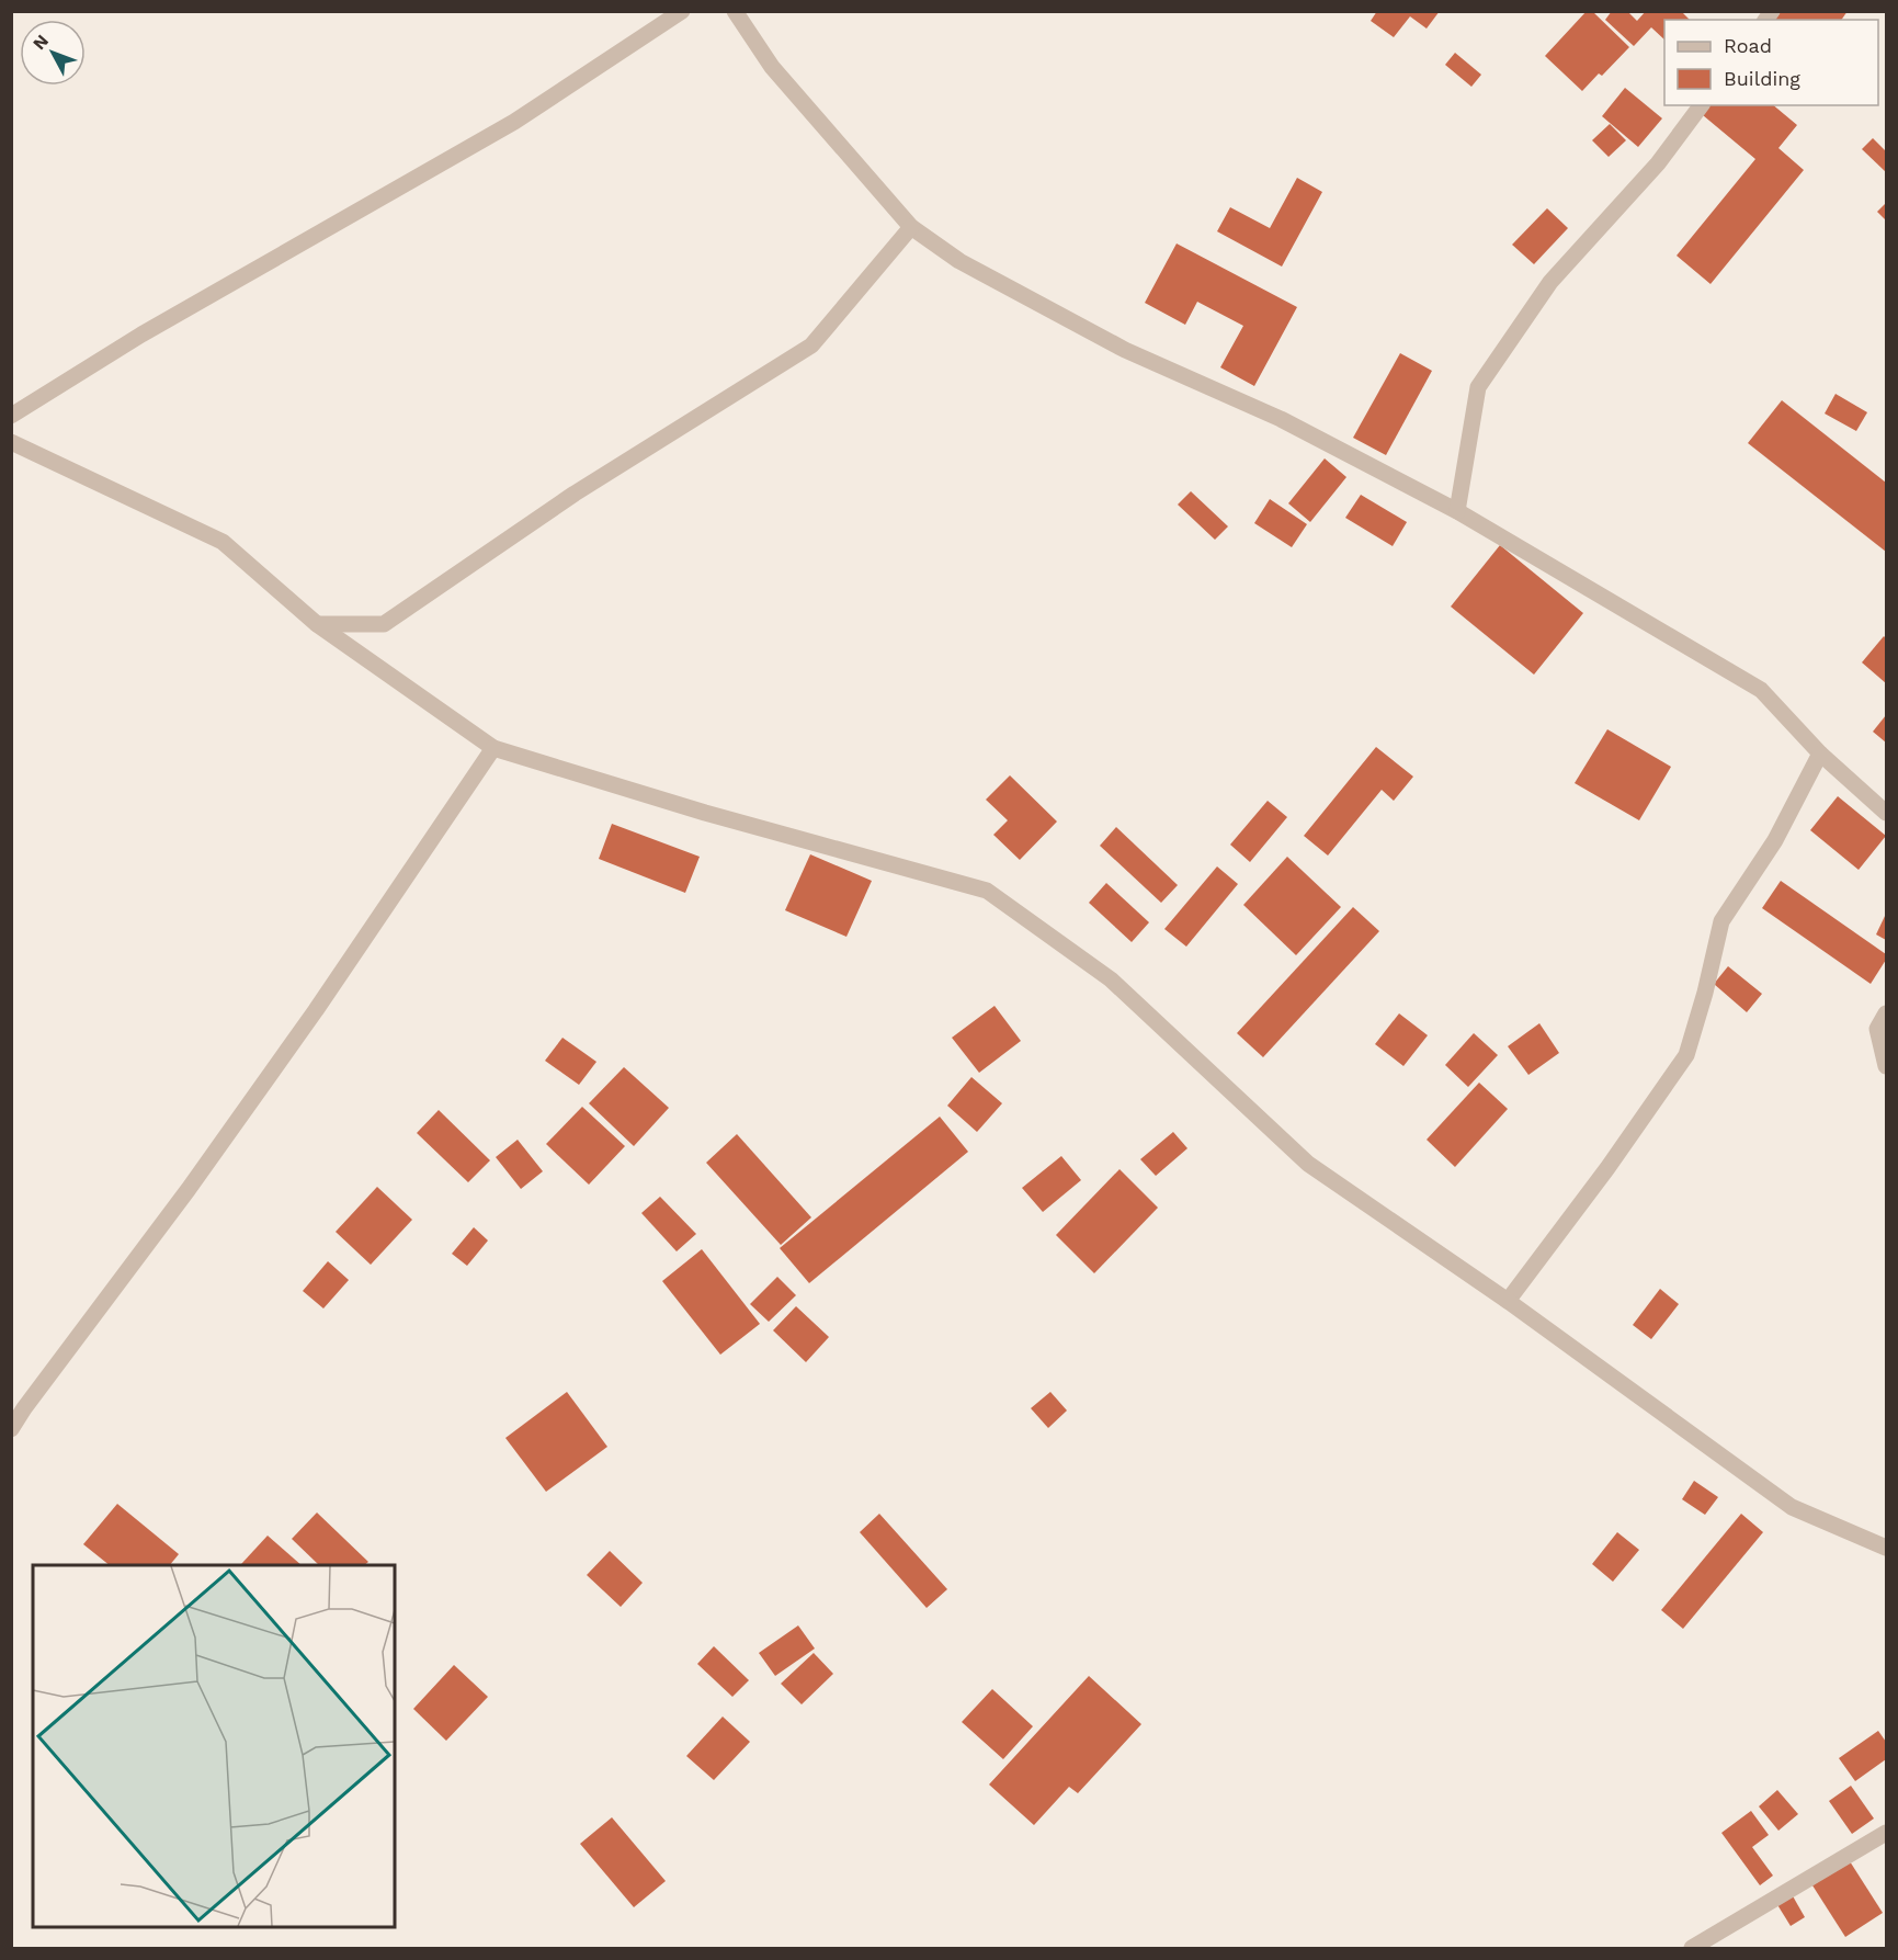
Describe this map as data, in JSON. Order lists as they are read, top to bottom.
{
  "legend": ["Road", "Building"],
  "north": "top left"
}
